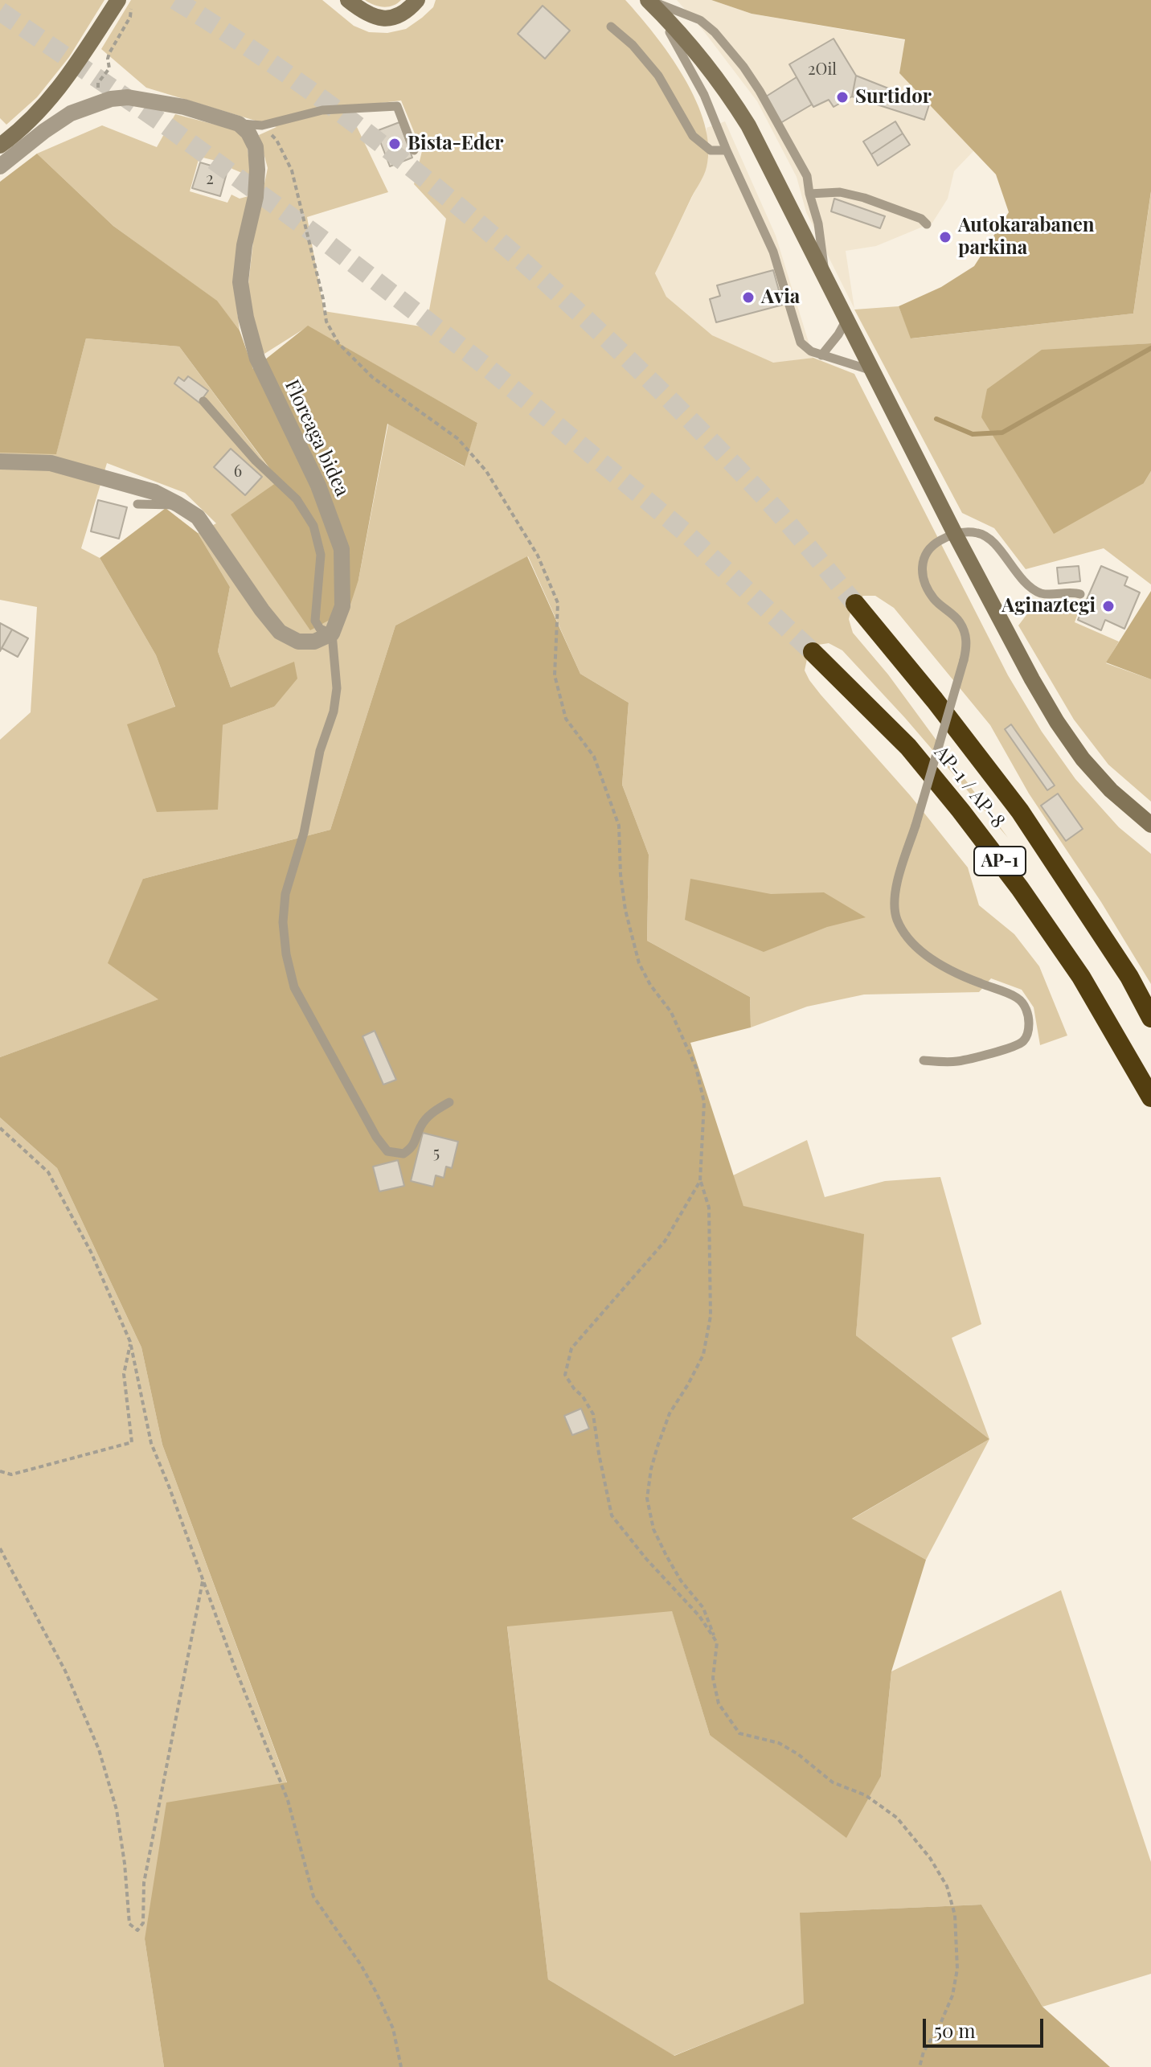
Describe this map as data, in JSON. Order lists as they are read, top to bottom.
{
  "streets": {
    "highway": ["AP-1 / AP-8", "AP-1"],
    "street": ["Floreaga bidea"]
  },
  "places": [
    "Surtidor",
    "Bista-Eder",
    "Autokarabanen parkina",
    "Avia",
    "Aginaztegi"
  ],
  "house_numbers": [
    "2Oil",
    "2",
    "6",
    "5"
  ],
  "scale_bar": "50 m"
}
